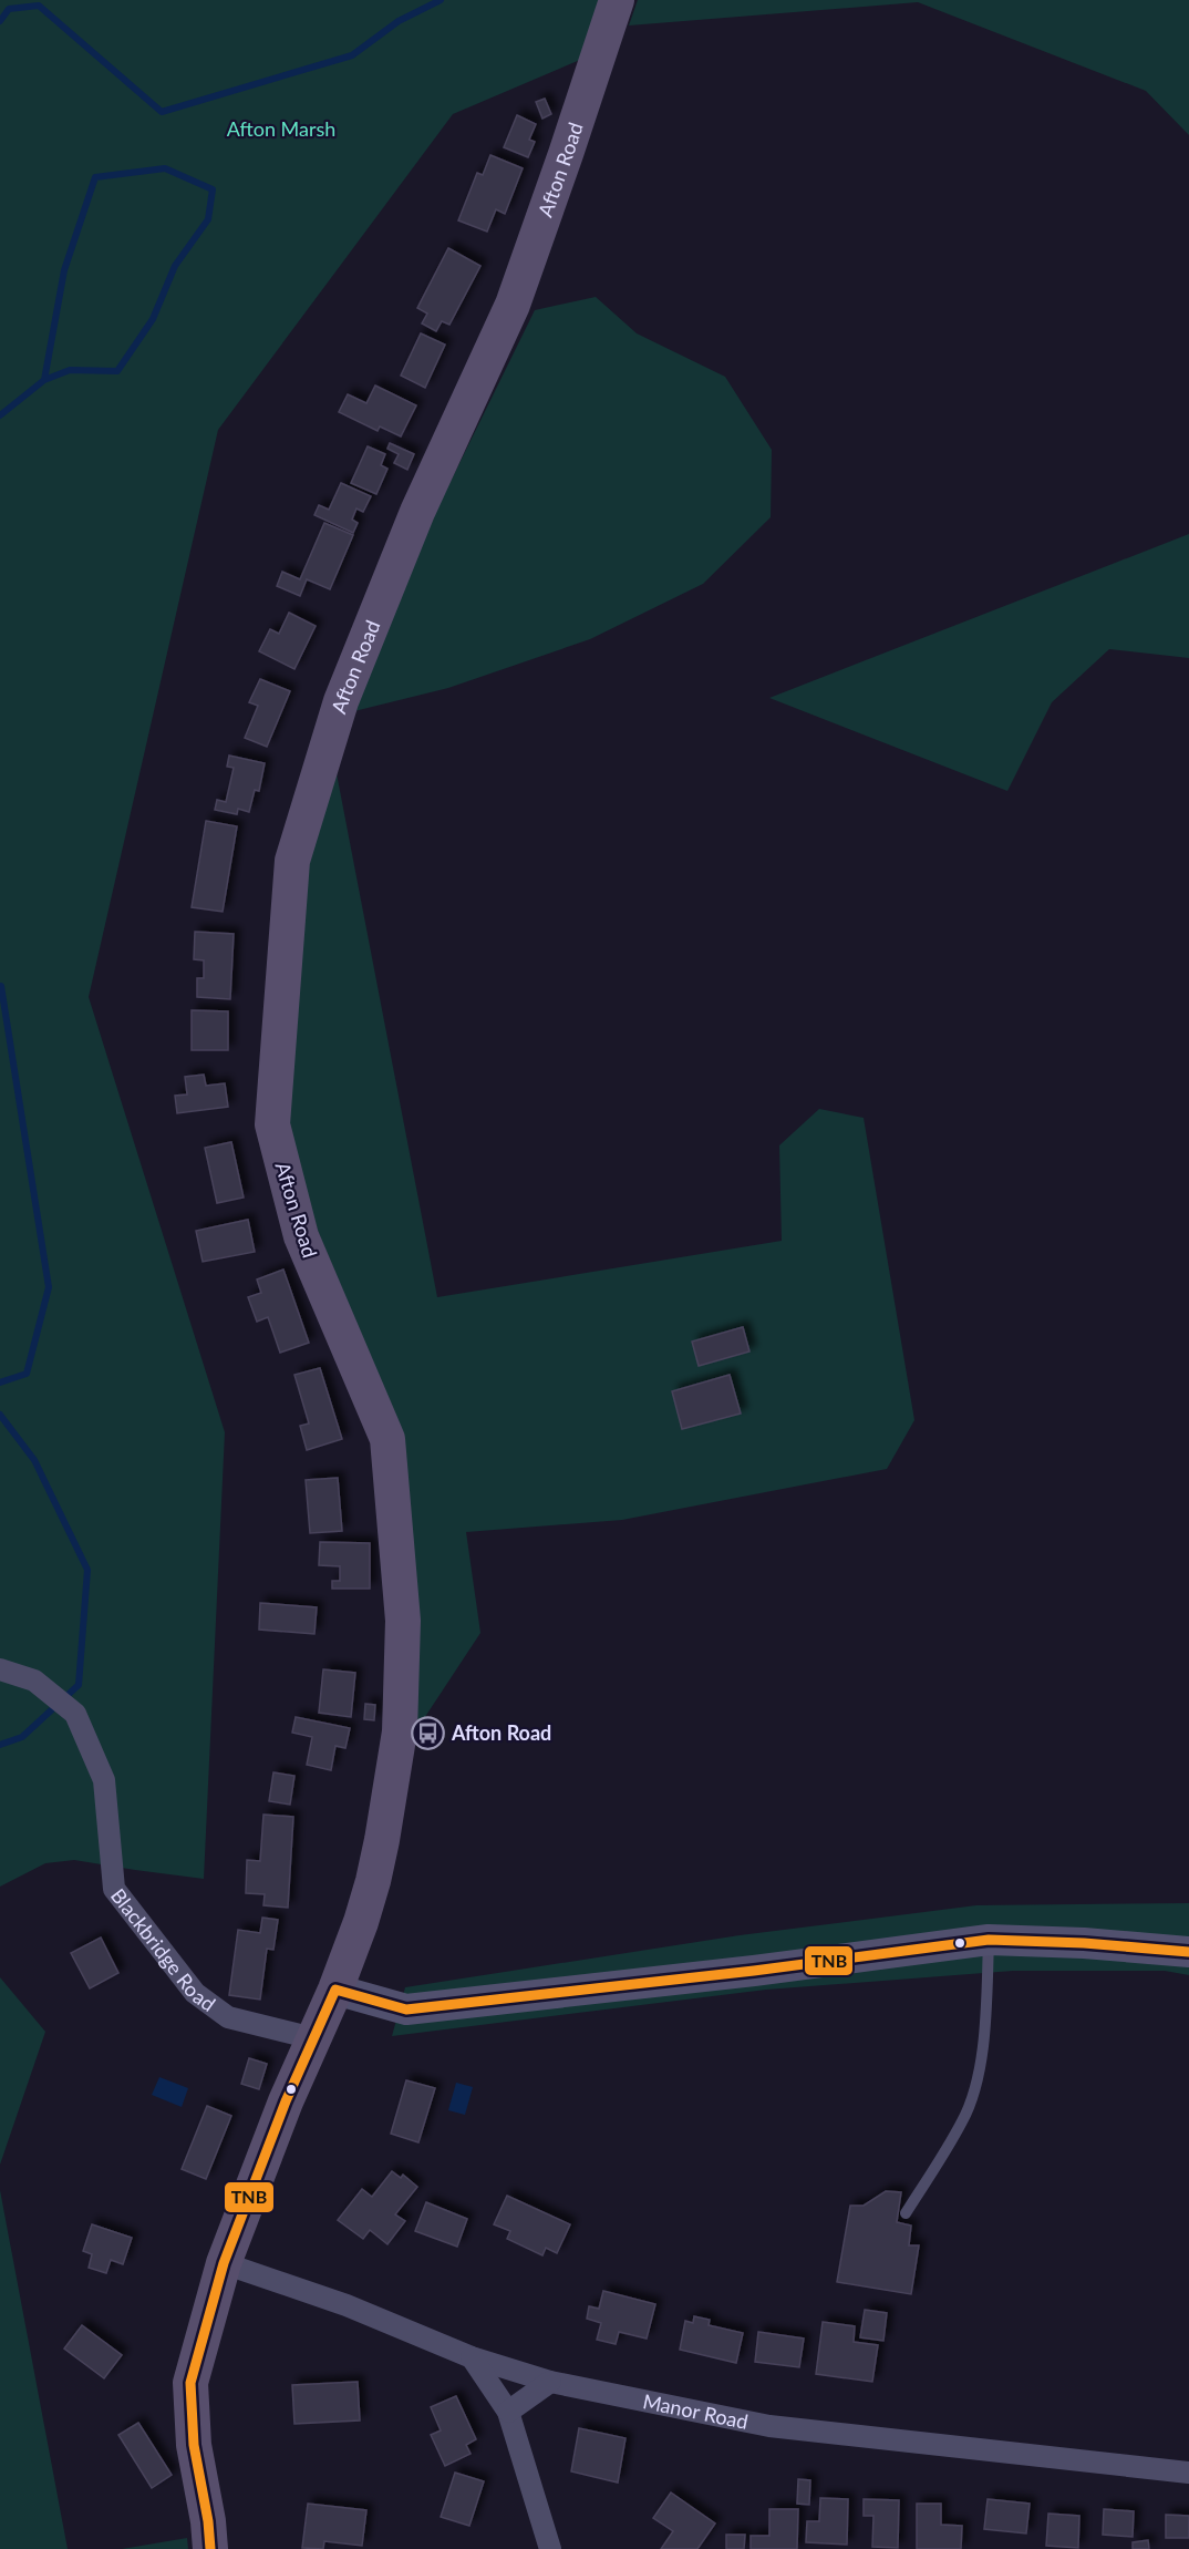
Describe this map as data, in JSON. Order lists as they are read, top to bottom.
{
  "streets": {
    "main road": ["Afton Road"],
    "street": ["Blackbridge Road", "Manor Road"]
  },
  "crossings": [
    ["Afton Road", "Blackbridge Road"],
    ["Afton Road", "Manor Road"]
  ],
  "parks": ["Afton Marsh"],
  "places": {
    "bus stop": ["Afton Road"]
  },
  "lines": ["transit line TNB"]
}
